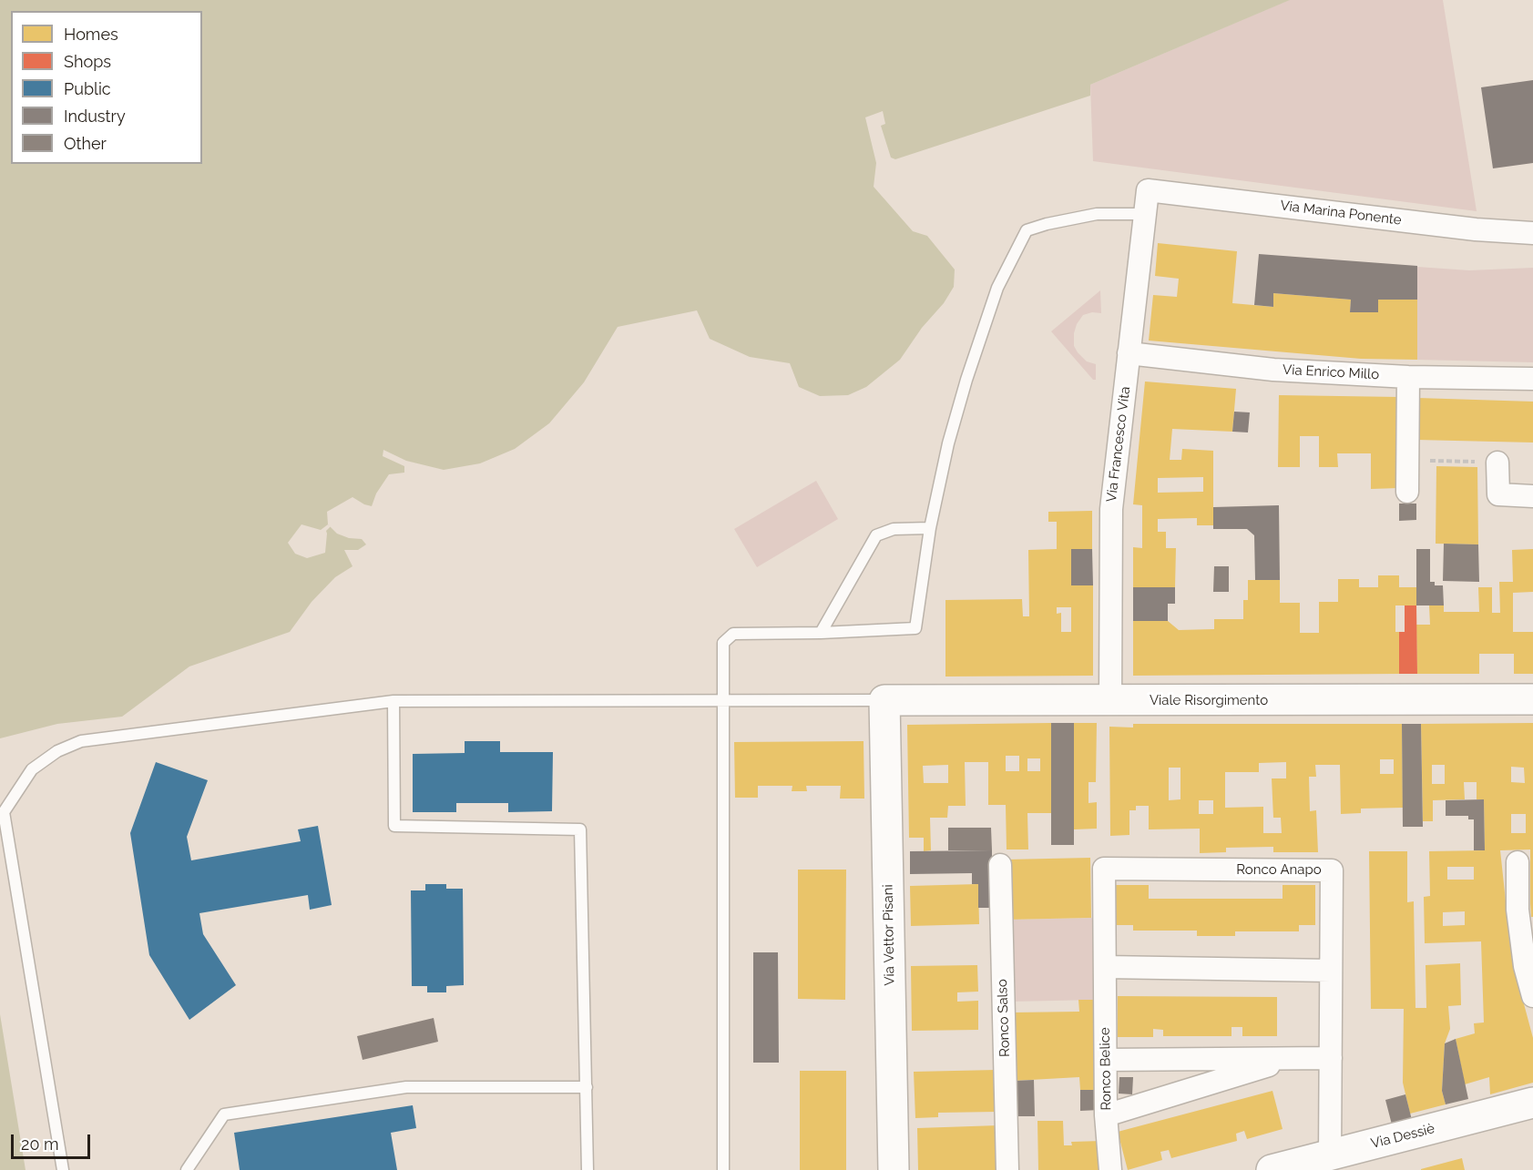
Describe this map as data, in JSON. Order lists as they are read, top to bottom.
{
  "streets": {
    "street": [
      "Via Marina Ponente",
      "Via Enrico Millo",
      "Via Francesco Vita",
      "Viale Risorgimento",
      "Ronco Anapo",
      "Via Vettor Pisani",
      "Ronco Salso",
      "Ronco Belice",
      "Via Dessiè"
    ]
  },
  "crossings": [
    ["Via Marina Ponente", "Via Francesco Vita"],
    ["Via Enrico Millo", "Via Francesco Vita"],
    ["Via Francesco Vita", "Viale Risorgimento"],
    ["Viale Risorgimento", "Via Vettor Pisani"],
    ["Ronco Anapo", "Ronco Belice"],
    ["Ronco Anapo", "Via Dessiè"]
  ],
  "legend": [
    "Homes",
    "Shops",
    "Public",
    "Industry",
    "Other"
  ],
  "scale_bar": "20 m"
}
